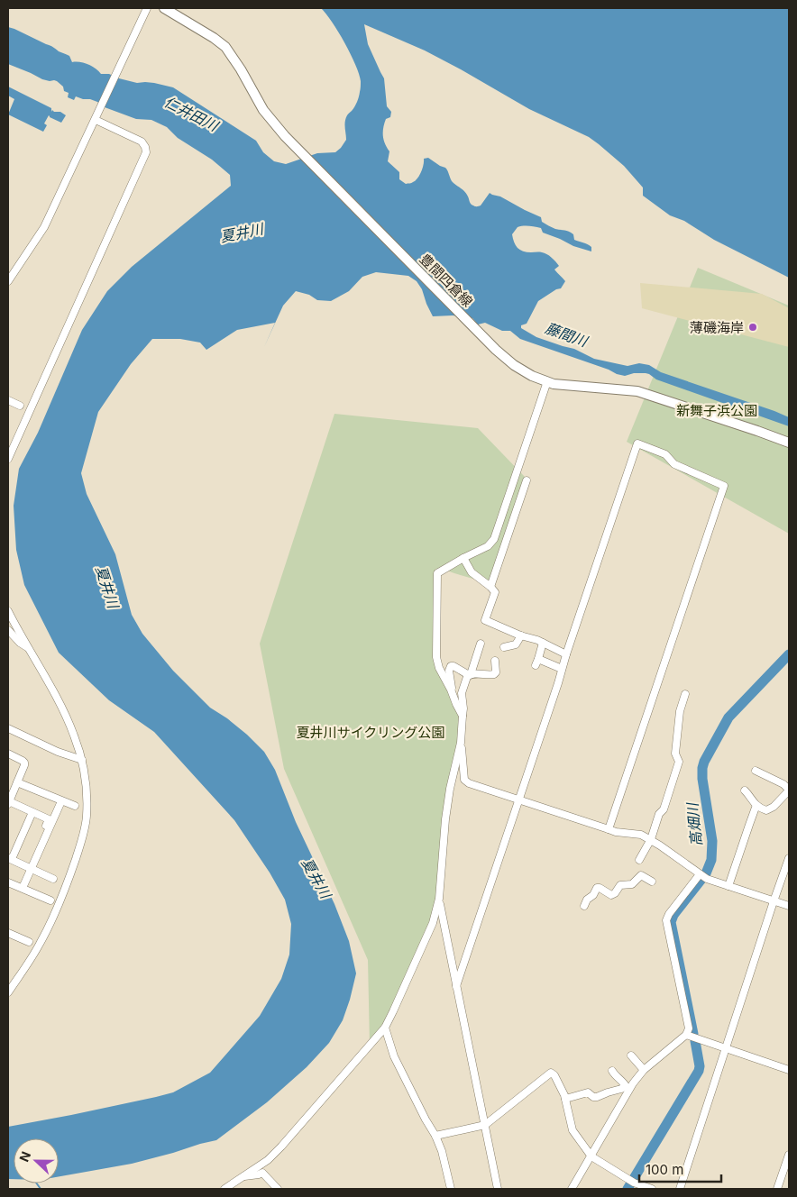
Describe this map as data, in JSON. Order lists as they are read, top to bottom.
{
  "streets": {
    "main road": ["豊間四倉線"]
  },
  "water": [
    "仁井田川",
    "夏井川",
    "藤間川",
    "高畑川"
  ],
  "parks": ["新舞子浜公園", "夏井川サイクリング公園"],
  "places": ["薄磯海岸"],
  "scale_bar": "100 m",
  "north": "left"
}
